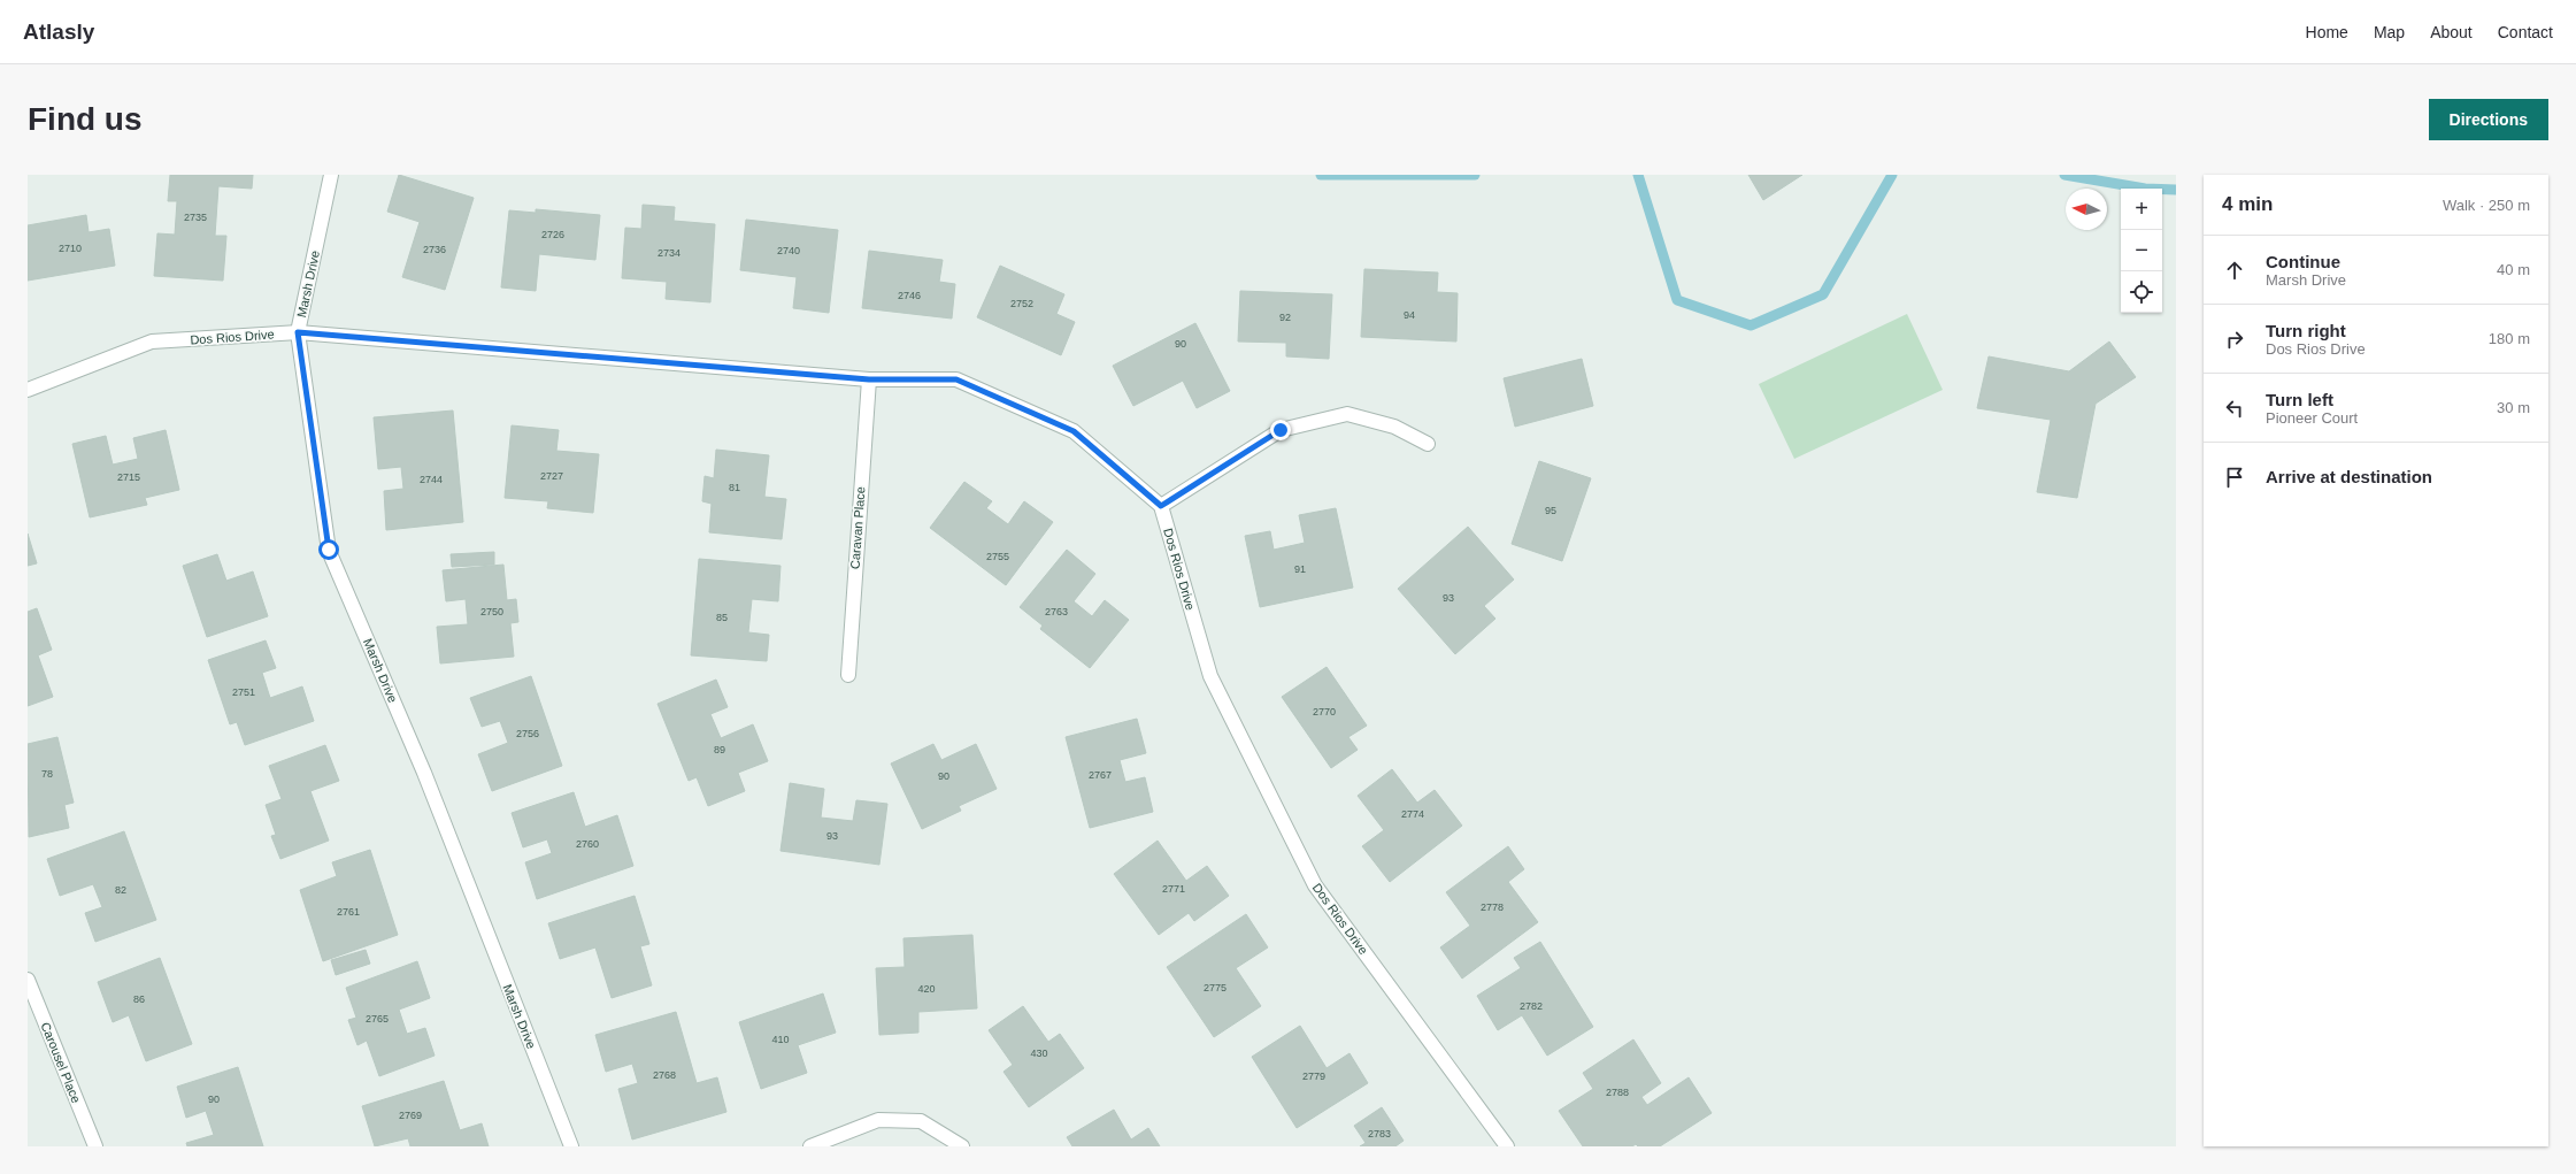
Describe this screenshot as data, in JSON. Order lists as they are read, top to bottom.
{
  "streets": {
    "street": [
      "Marsh Drive",
      "Dos Rios Drive",
      "Caravan Place",
      "Carousel Place"
    ]
  },
  "crossings": [
    ["Marsh Drive", "Dos Rios Drive"],
    ["Dos Rios Drive", "Caravan Place"]
  ],
  "house_numbers": [
    "2735",
    "2726",
    "2710",
    "2736",
    "2740",
    "2734",
    "2746",
    "2752",
    "94",
    "92",
    "90",
    "2727",
    "2715",
    "2744",
    "81",
    "95",
    "2755",
    "91",
    "93",
    "2750",
    "2763",
    "85",
    "2751",
    "2770",
    "2756",
    "89",
    "78",
    "2767",
    "90",
    "2774",
    "93",
    "2760",
    "2771",
    "82",
    "2778",
    "2761",
    "2775",
    "420",
    "86",
    "2782",
    "2765",
    "410",
    "430",
    "2768",
    "2779",
    "2788",
    "90",
    "2769",
    "2783"
  ],
  "north": "left",
  "page": {
    "header": "Atlasly",
    "nav": [
      "Home",
      "Map",
      "About",
      "Contact"
    ],
    "buttons": "Directions",
    "title": "Find us",
    "heading": ["4 min", "Walk · 250 m"],
    "map_buttons": ["+", "−"],
    "list": [
      ["Continue", "Marsh Drive", "40 m"],
      ["Turn right", "Dos Rios Drive", "180 m"],
      ["Turn left", "Pioneer Court", "30 m"],
      "Arrive at destination"
    ]
  }
}
